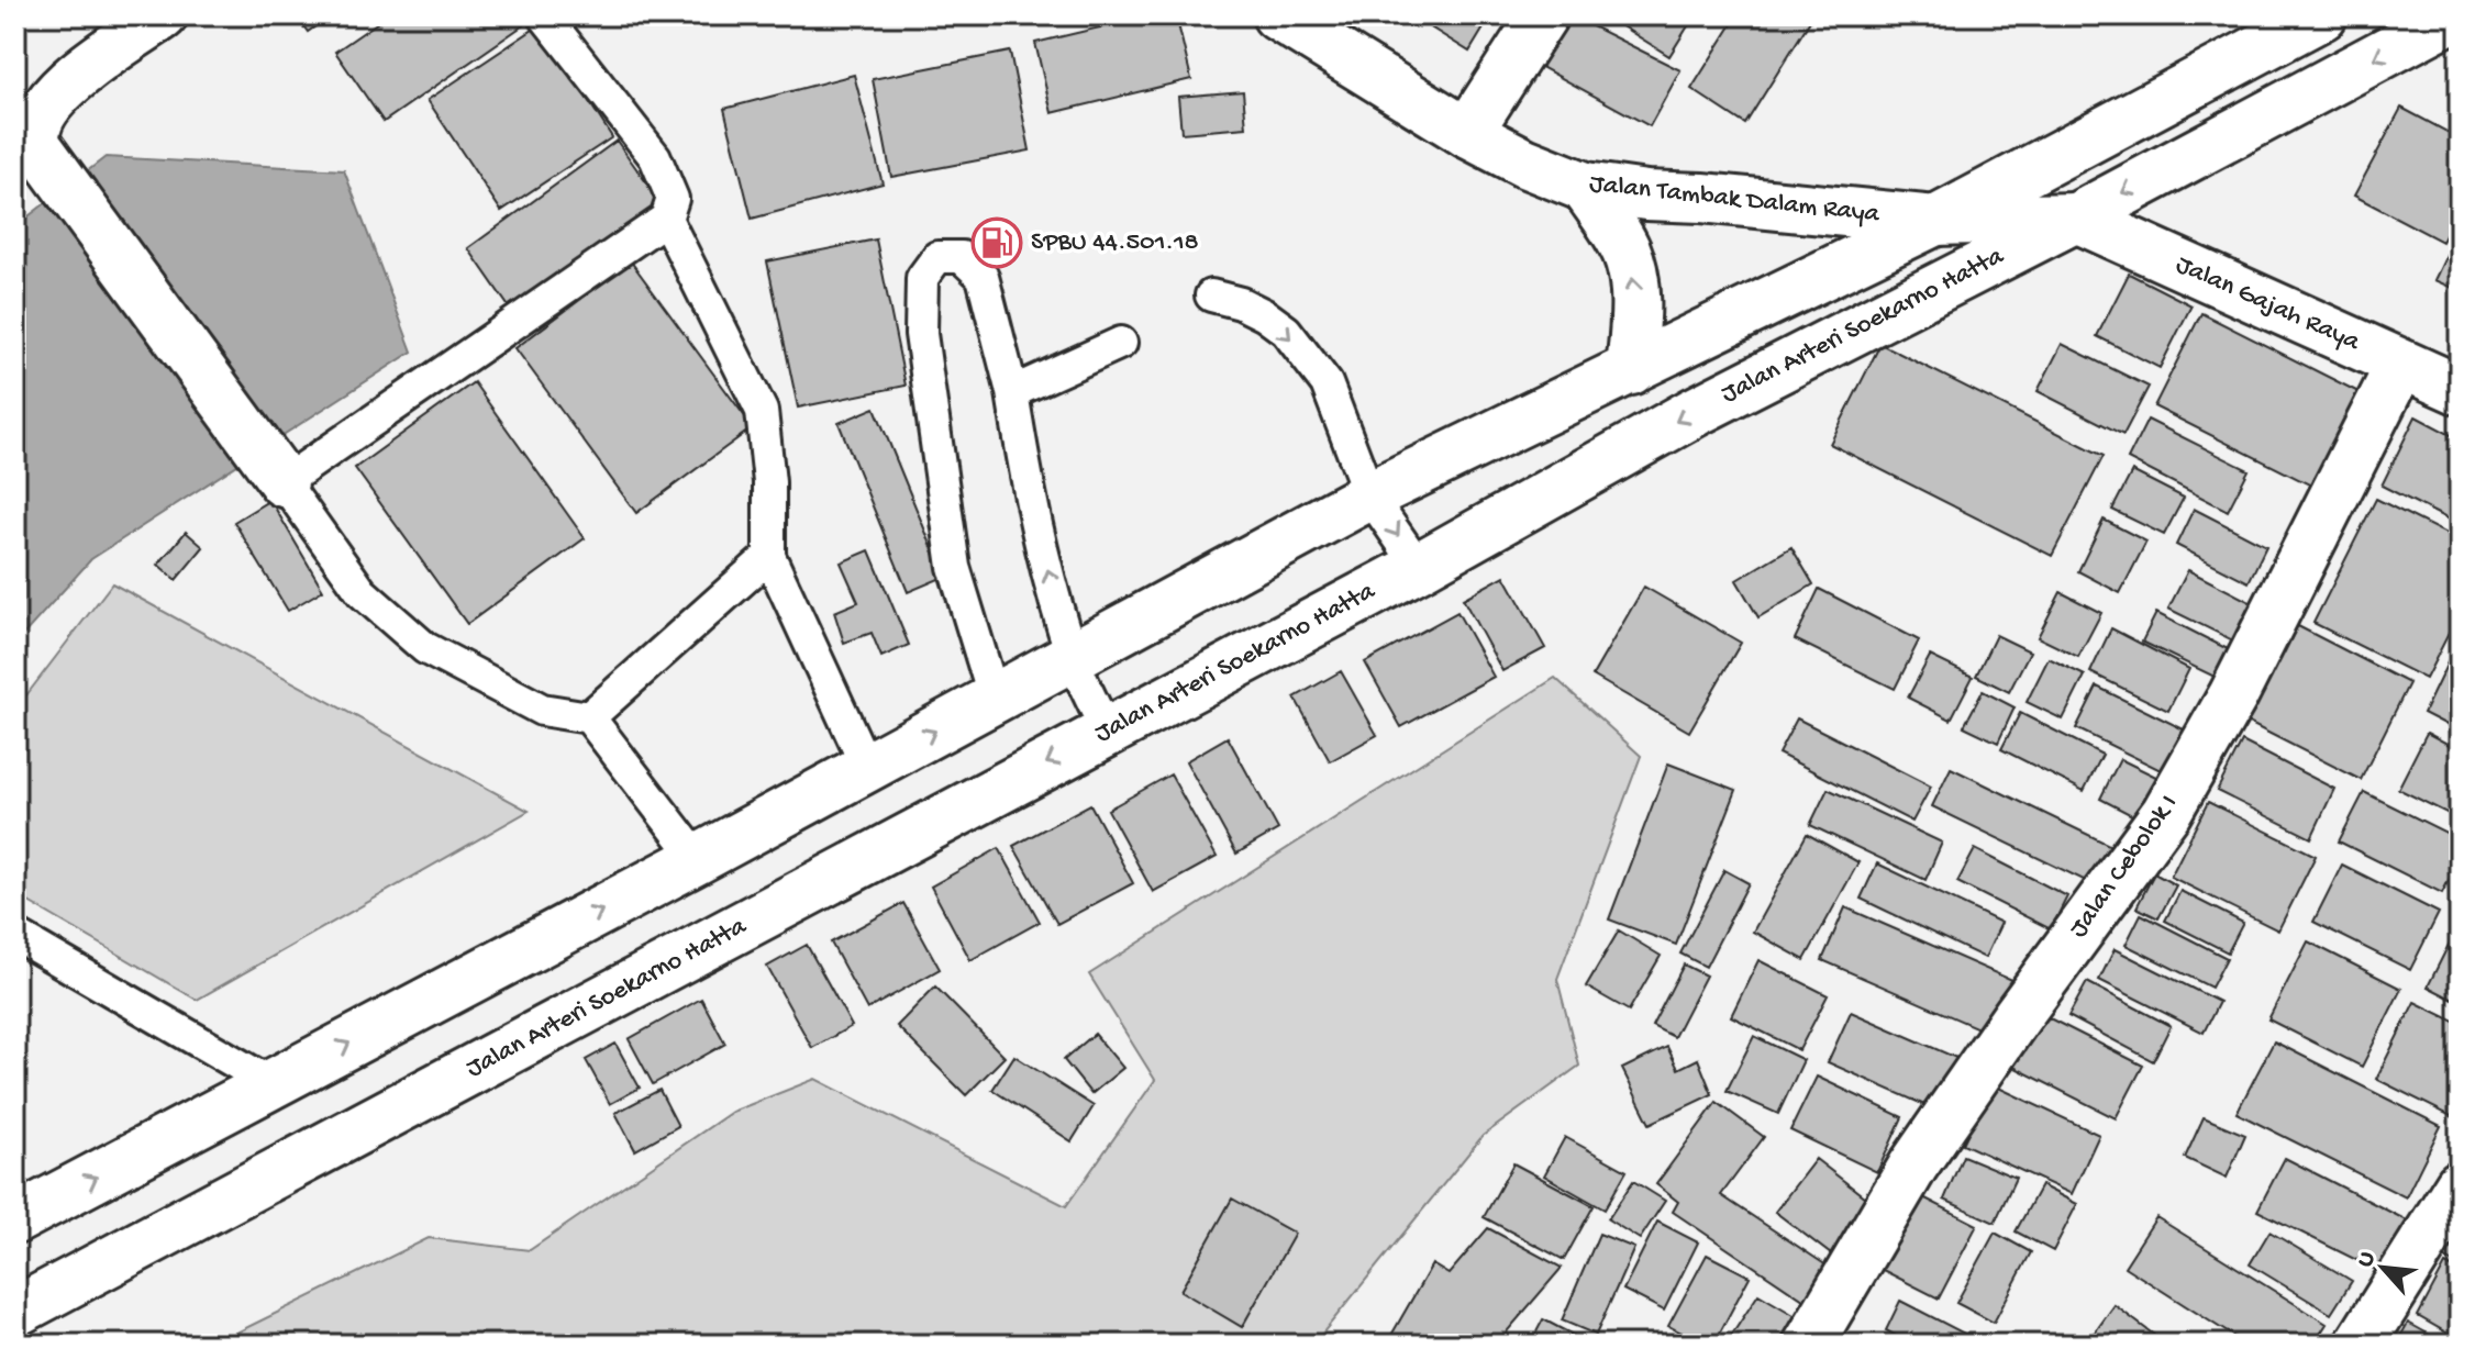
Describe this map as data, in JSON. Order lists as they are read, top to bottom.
{
  "streets": {
    "main road": [
      "Jalan Tambak Dalam Raya",
      "Jalan Gajah Raya",
      "Jalan Arteri Soekarno Hatta",
      "Jalan Cebolok I"
    ]
  },
  "crossings": [
    ["Jalan Tambak Dalam Raya", "Jalan Gajah Raya"],
    ["Jalan Tambak Dalam Raya", "Jalan Arteri Soekarno Hatta"],
    ["Jalan Gajah Raya", "Jalan Arteri Soekarno Hatta"],
    ["Jalan Gajah Raya", "Jalan Cebolok I"]
  ],
  "places": {
    "fuel station": ["SPBU 44.501.18"]
  },
  "north": "top left"
}
